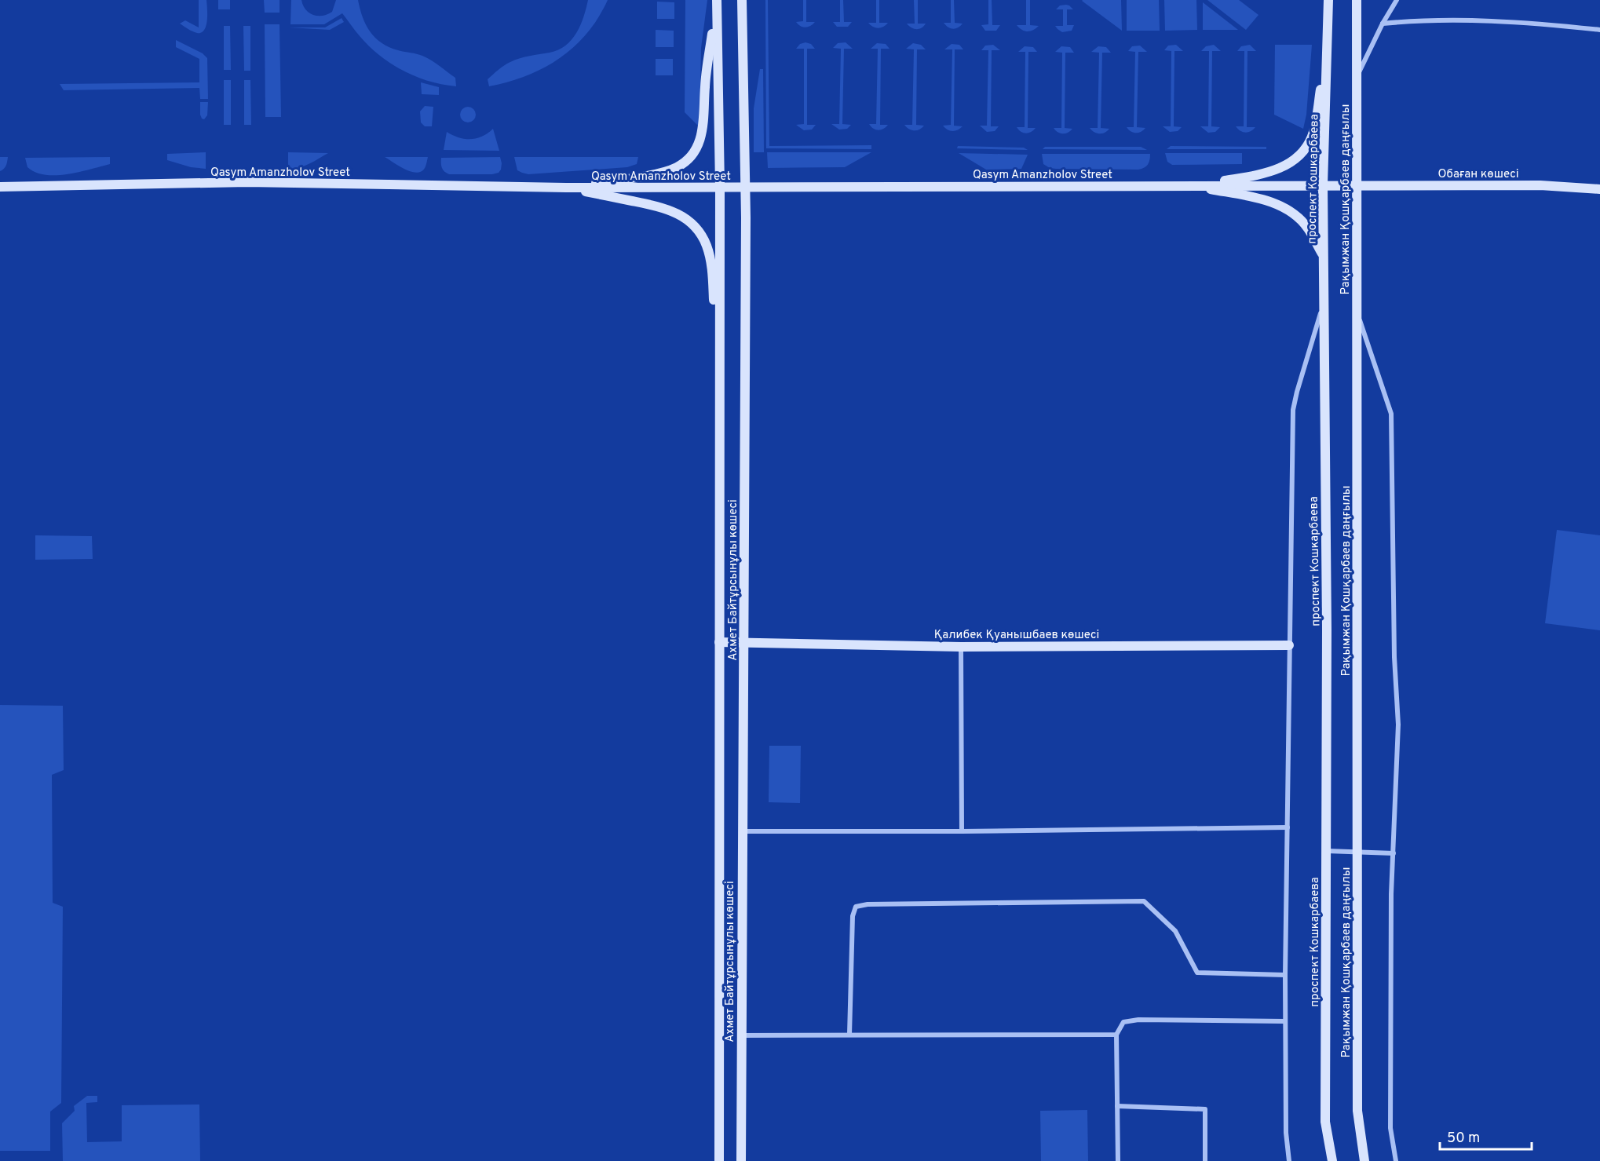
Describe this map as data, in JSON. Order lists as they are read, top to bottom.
{
  "streets": {
    "street": [
      "Qasym Amanzholov Street",
      "Обаған көшесі",
      "проспект Кошкарбаева",
      "Рақымжан Қошқарбаев даңғылы",
      "Ахмет Байтұрсынұлы көшесі",
      "Қалибек Қуанышбаев көшесі"
    ]
  },
  "crossings": [
    ["Qasym Amanzholov Street", "Обаған көшесі"],
    ["Qasym Amanzholov Street", "проспект Кошкарбаева"],
    ["Qasym Amanzholov Street", "Ахмет Байтұрсынұлы көшесі"],
    ["Обаған көшесі", "проспект Кошкарбаева"],
    ["Обаған көшесі", "Рақымжан Қошқарбаев даңғылы"],
    ["Ахмет Байтұрсынұлы көшесі", "Қалибек Қуанышбаев көшесі"]
  ],
  "scale_bar": "50 m"
}
